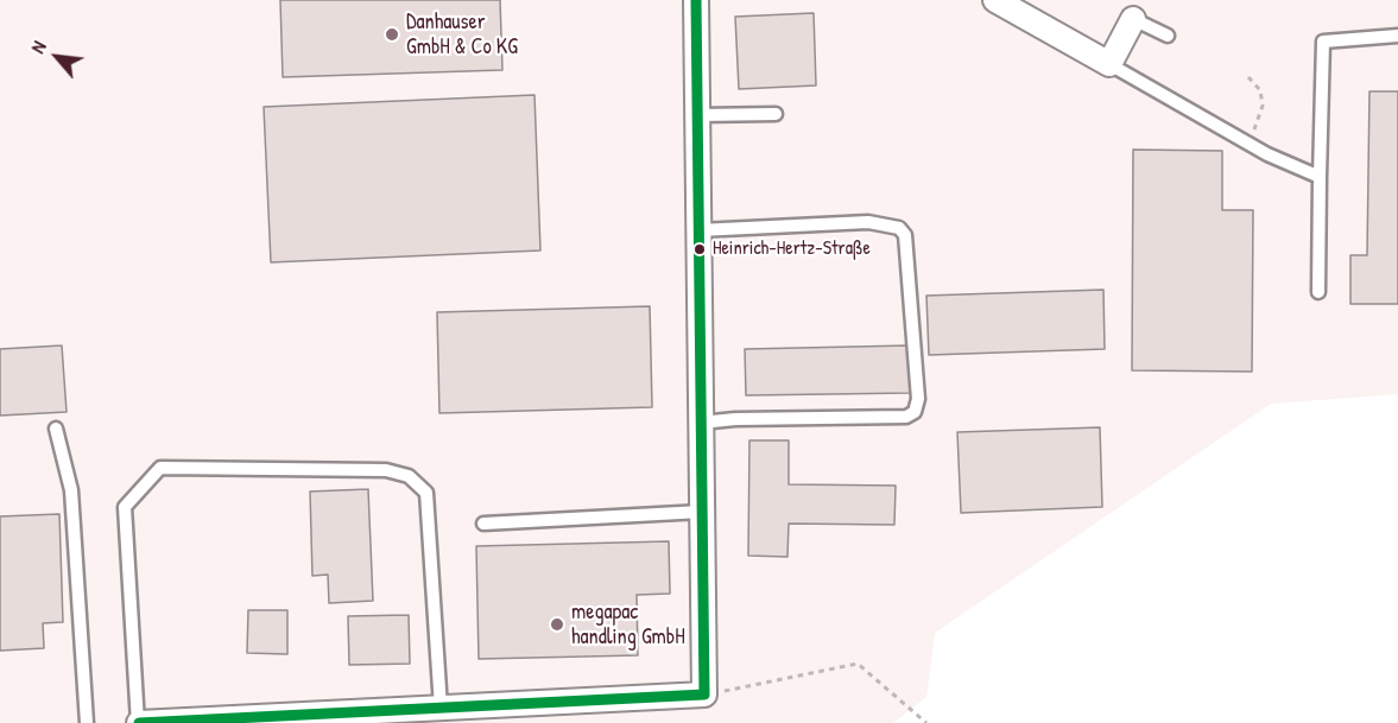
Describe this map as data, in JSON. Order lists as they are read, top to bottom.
{
  "places": ["Danhauser GmbH & Co KG", "Heinrich-Hertz-Straße", "megapac handling GmbH"],
  "north": "top left"
}
